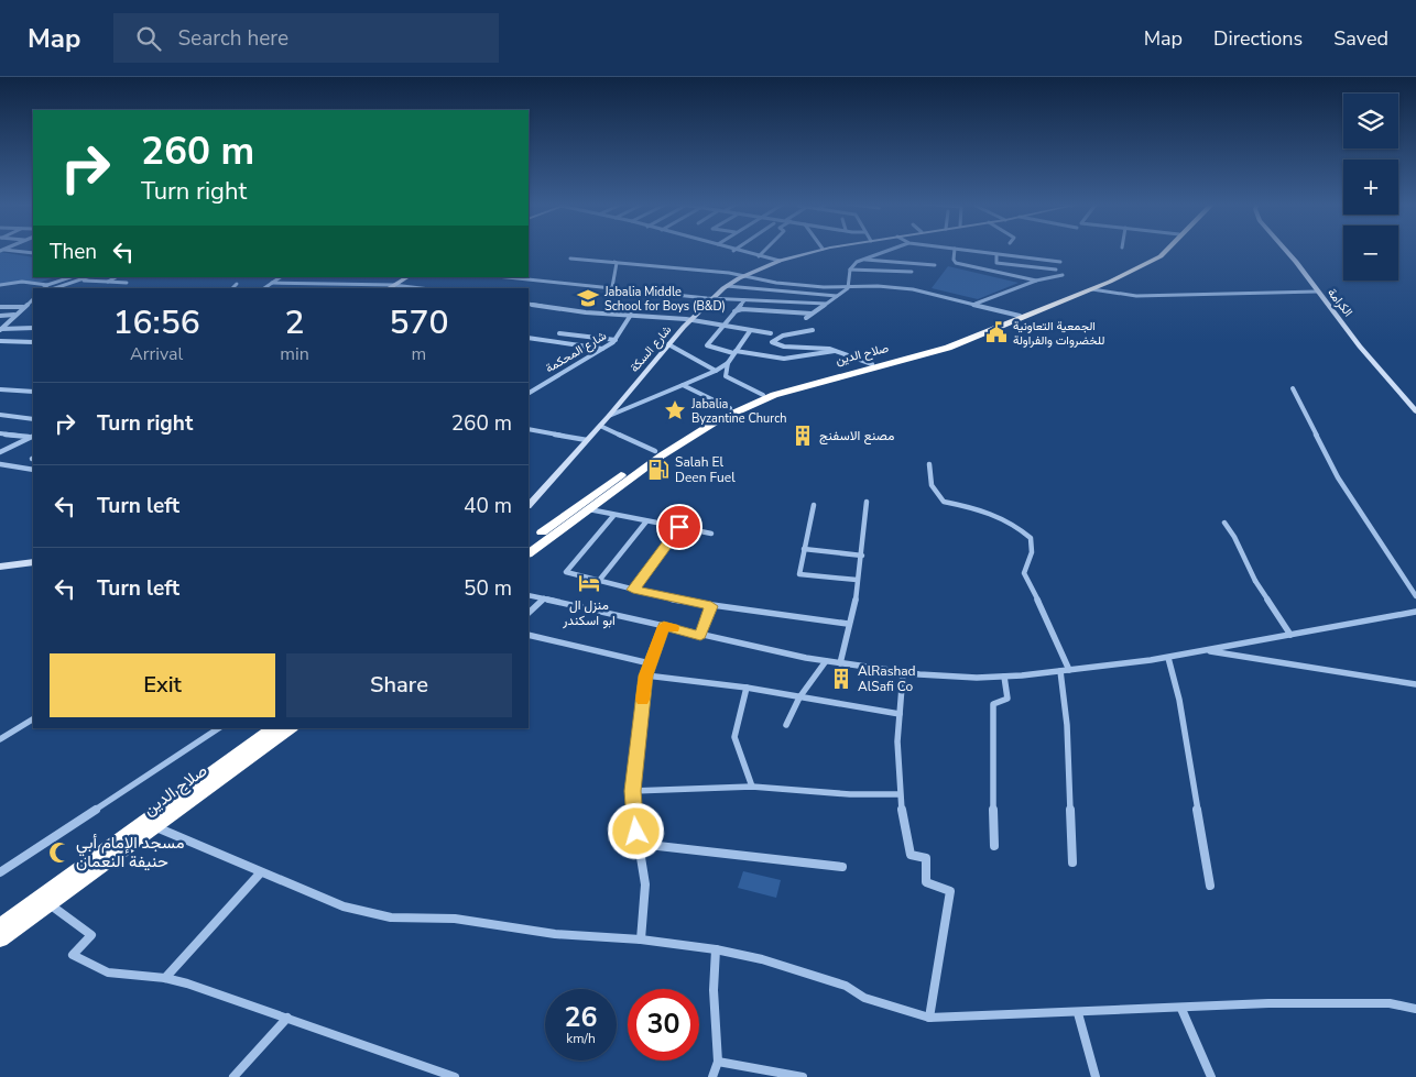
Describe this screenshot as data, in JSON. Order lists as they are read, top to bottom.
{
  "streets": {
    "highway": ["صلاح الدين"],
    "street": ["الكرامة", "شارع السكة", "شارع المحكمة"]
  },
  "places": {
    "school or university": ["Jabalia Middle School for Boys (B&D)"],
    "public building": ["الجمعية التعاونية للخضروات والفراولة"],
    "place": ["Jabalia Byzantine Church"],
    "building": ["مصنع الاسفنج", "AlRashad AlSafi Co"],
    "fuel station": ["Salah El Deen Fuel"],
    "hotel": ["منزل ال ابو اسكندر"],
    "mosque": ["مسجد الإمام أبي حنيفة النعمان"]
  },
  "page": {
    "header": "Map",
    "search": "Search here",
    "nav": ["Map", "Directions", "Saved"],
    "map_buttons": ["+", "−"],
    "turn": ["260 m", "Turn right"],
    "then": "Then",
    "eta": [
      "16:56",
      "Arrival",
      "2",
      "min",
      "570",
      "m"
    ],
    "list": [
      {
        "name": "Turn right",
        "value": "260 m"
      },
      {
        "name": "Turn left",
        "value": "40 m"
      },
      {
        "name": "Turn left",
        "value": "50 m"
      }
    ],
    "buttons": ["Exit", "Share"],
    "speed": "26 km/h",
    "limit": "30"
  }
}
